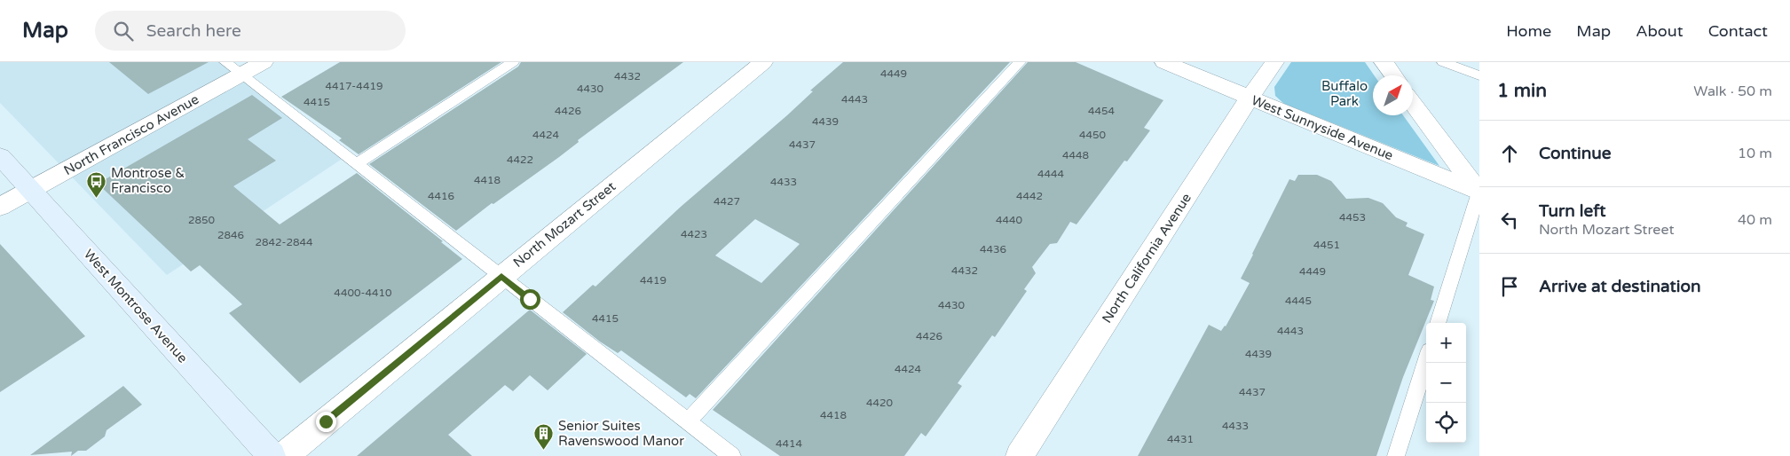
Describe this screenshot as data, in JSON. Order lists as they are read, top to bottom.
{
  "streets": {
    "main road": ["West Montrose Avenue"],
    "street": [
      "West Sunnyside Avenue",
      "North Francisco Avenue",
      "North Mozart Street",
      "North California Avenue"
    ]
  },
  "crossings": [
    ["West Sunnyside Avenue", "North California Avenue"],
    ["North Francisco Avenue", "West Montrose Avenue"]
  ],
  "parks": ["Buffalo Park"],
  "places": {
    "bus stop": ["Montrose & Francisco"],
    "building": ["Senior Suites Ravenswood Manor"]
  },
  "house_numbers": [
    "4449",
    "4432",
    "4417-4419",
    "4430",
    "4443",
    "4415",
    "4426",
    "4454",
    "4439",
    "4424",
    "4450",
    "4437",
    "4448",
    "4422",
    "4444",
    "4418",
    "4433",
    "4416",
    "4442",
    "4427",
    "4453",
    "2850",
    "4440",
    "4423",
    "2846",
    "2842-2844",
    "4451",
    "4436",
    "4432",
    "4449",
    "4419",
    "4400-4410",
    "4445",
    "4430",
    "4415",
    "4443",
    "4426",
    "4439",
    "4424",
    "4437",
    "4420",
    "4418",
    "4433",
    "4431",
    "4414"
  ],
  "north": "top right",
  "page": {
    "header": "Map",
    "search": "Search here",
    "nav": [
      "Home",
      "Map",
      "About",
      "Contact"
    ],
    "heading": ["1 min", "Walk · 50 m"],
    "list": [
      ["Continue", "10 m"],
      ["Turn left", "North Mozart Street", "40 m"],
      "Arrive at destination"
    ],
    "map_buttons": ["+", "−"]
  }
}
